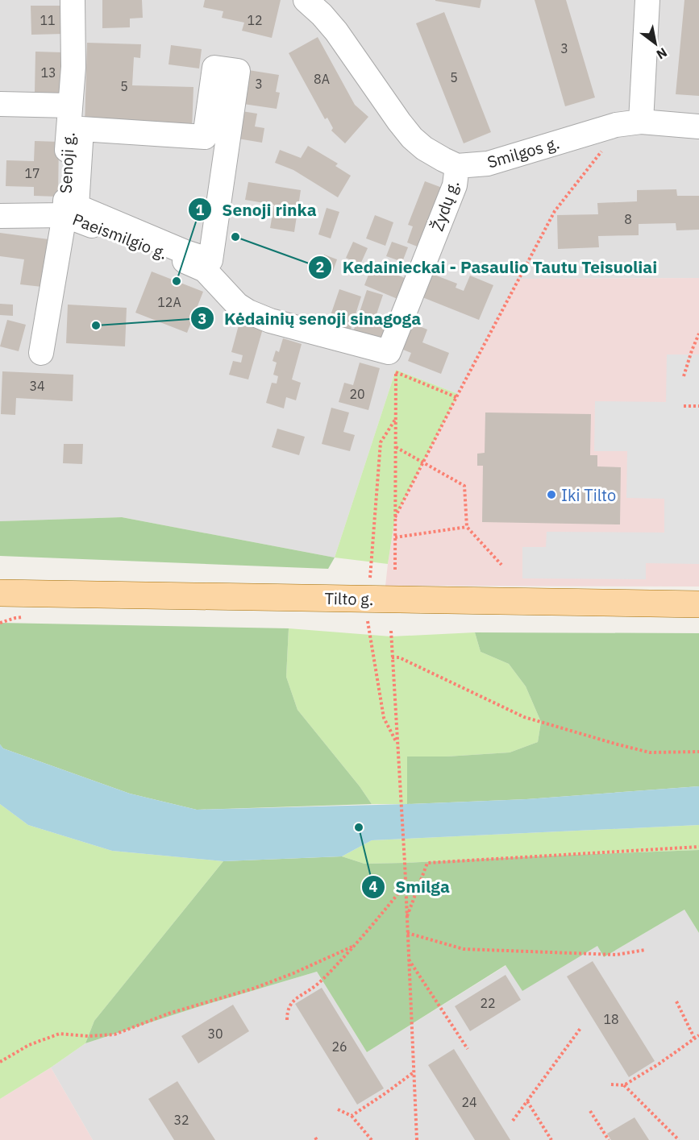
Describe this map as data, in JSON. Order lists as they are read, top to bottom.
{
  "streets": {
    "main road": ["Tilto g."],
    "street": [
      "Smilgos g.",
      "Senoji g.",
      "Žydų g.",
      "Paeismilgio g."
    ]
  },
  "crossings": [
    ["Smilgos g.", "Žydų g."],
    ["Senoji g.", "Paeismilgio g."],
    ["Žydų g.", "Paeismilgio g."]
  ],
  "places": [
    "Kedainieckai - Pasaulio Tautu Teisuoliai",
    "Senoji rinka",
    "Kėdainių senoji sinagoga",
    "Iki Tilto",
    "Smilga"
  ],
  "house_numbers": [
    "11",
    "12",
    "3",
    "13",
    "5",
    "8A",
    "3",
    "5",
    "17",
    "8",
    "12A",
    "34",
    "20",
    "22",
    "18",
    "30",
    "26",
    "24",
    "32"
  ],
  "north": "bottom right"
}
